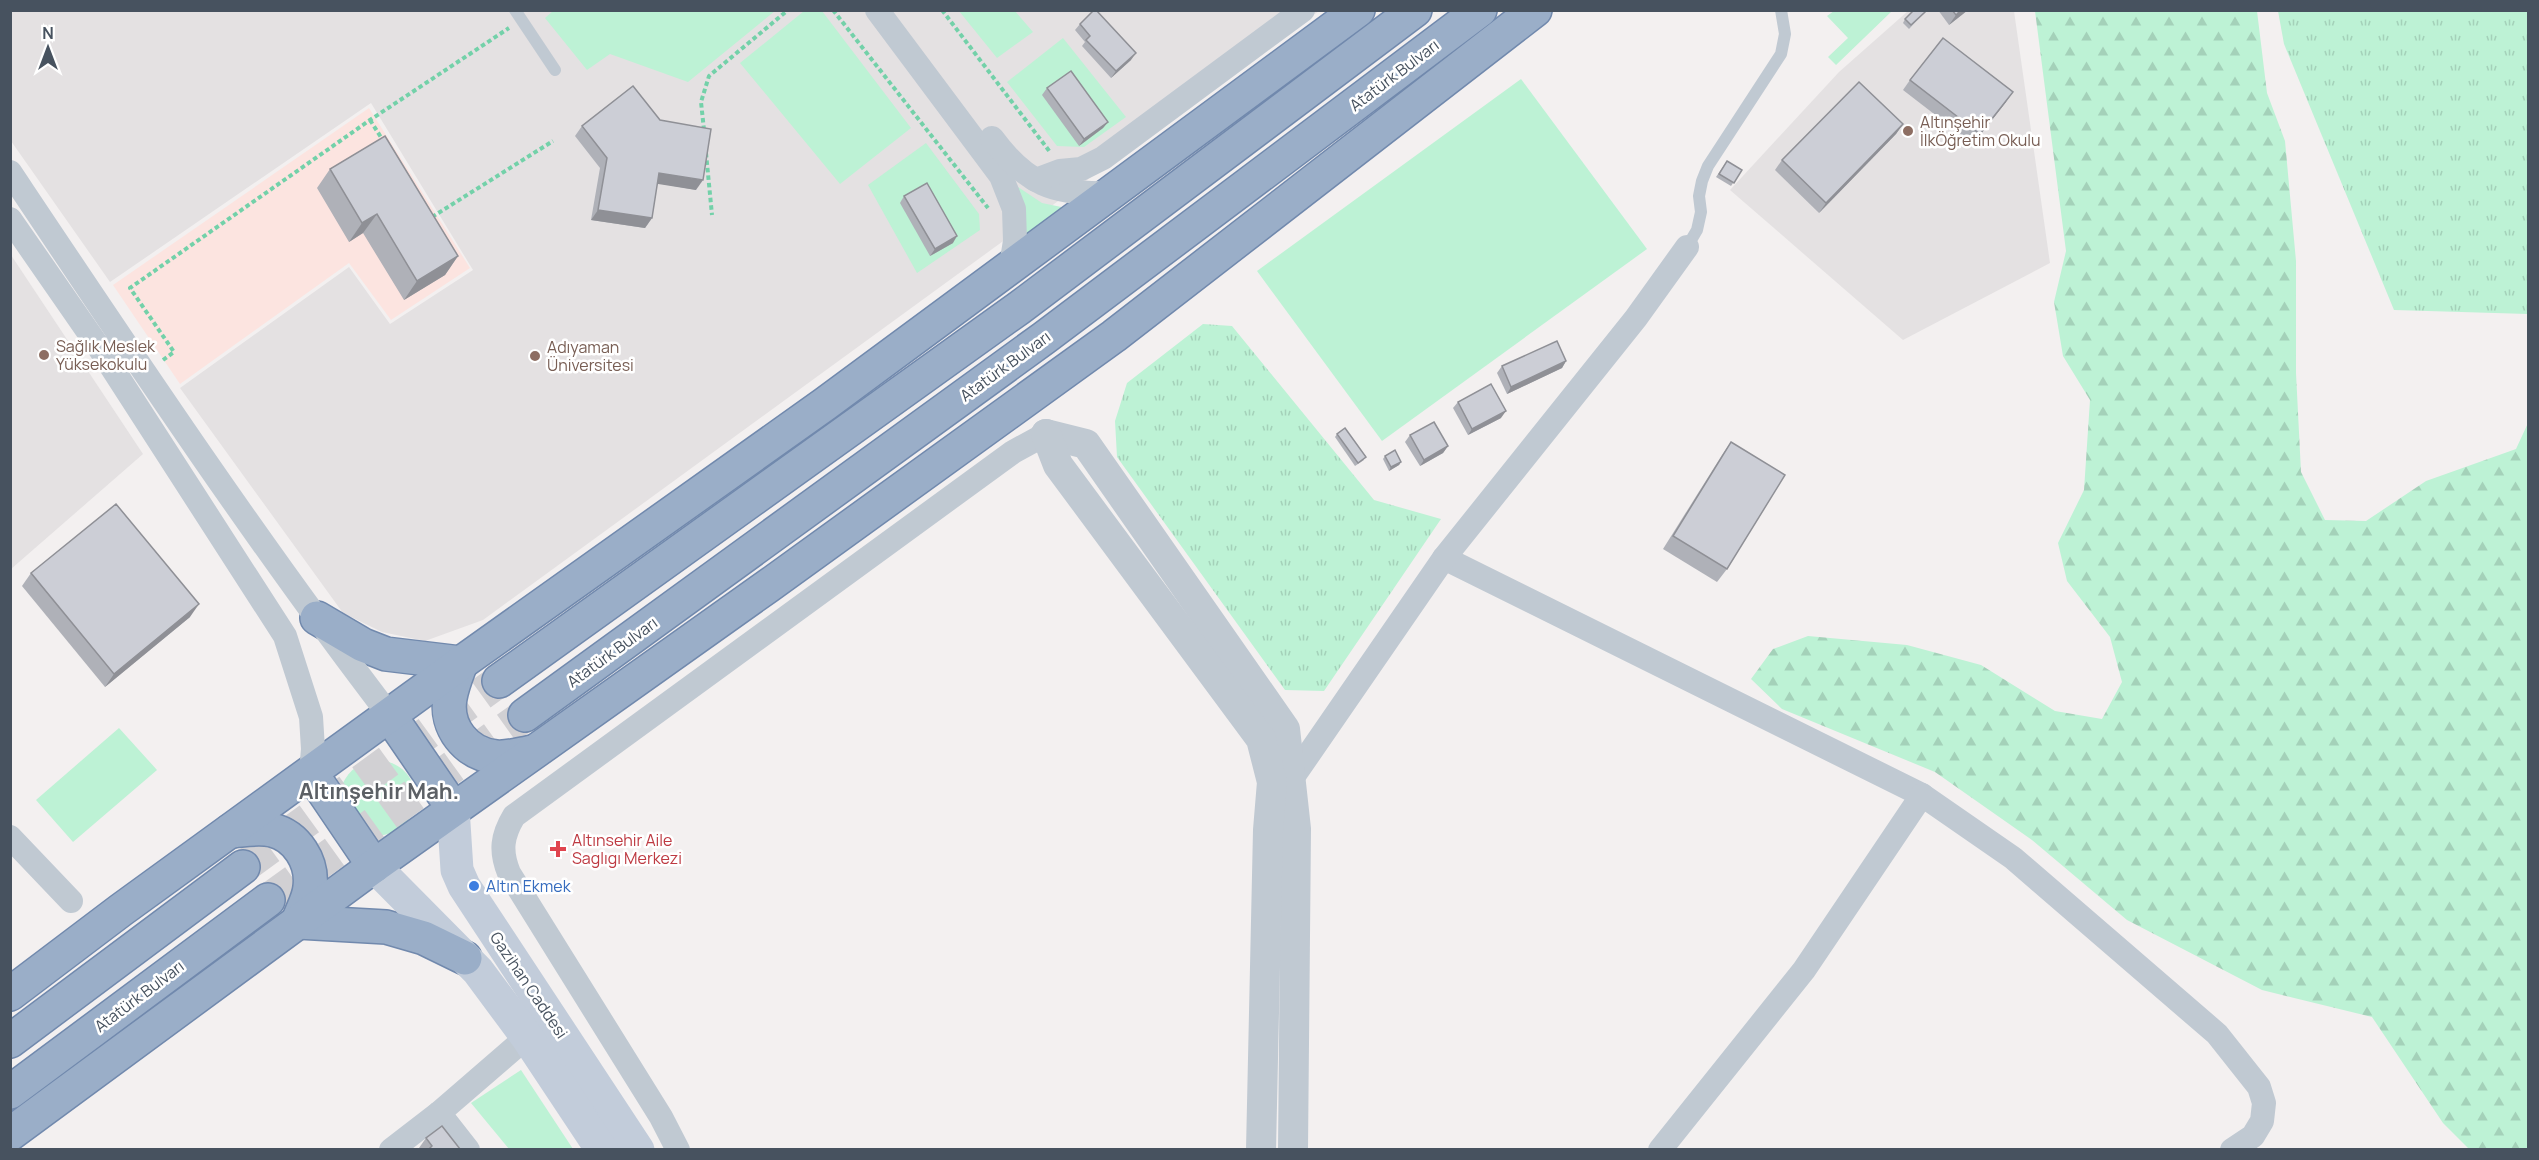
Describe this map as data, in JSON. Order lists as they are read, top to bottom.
{
  "streets": {
    "highway": ["Atatürk Bulvarı"],
    "main road": ["Gazihan Caddesi"]
  },
  "districts": ["Altınşehir Mah."],
  "places": {
    "other": [
      "Altınşehir İlkÖğretim Okulu",
      "Sağlık Meslek Yüksekokulu",
      "Adıyaman Üniversitesi",
      "Altın Ekmek"
    ],
    "health": ["Altınsehir Aile Saglıgı Merkezi"]
  },
  "north": "top"
}
